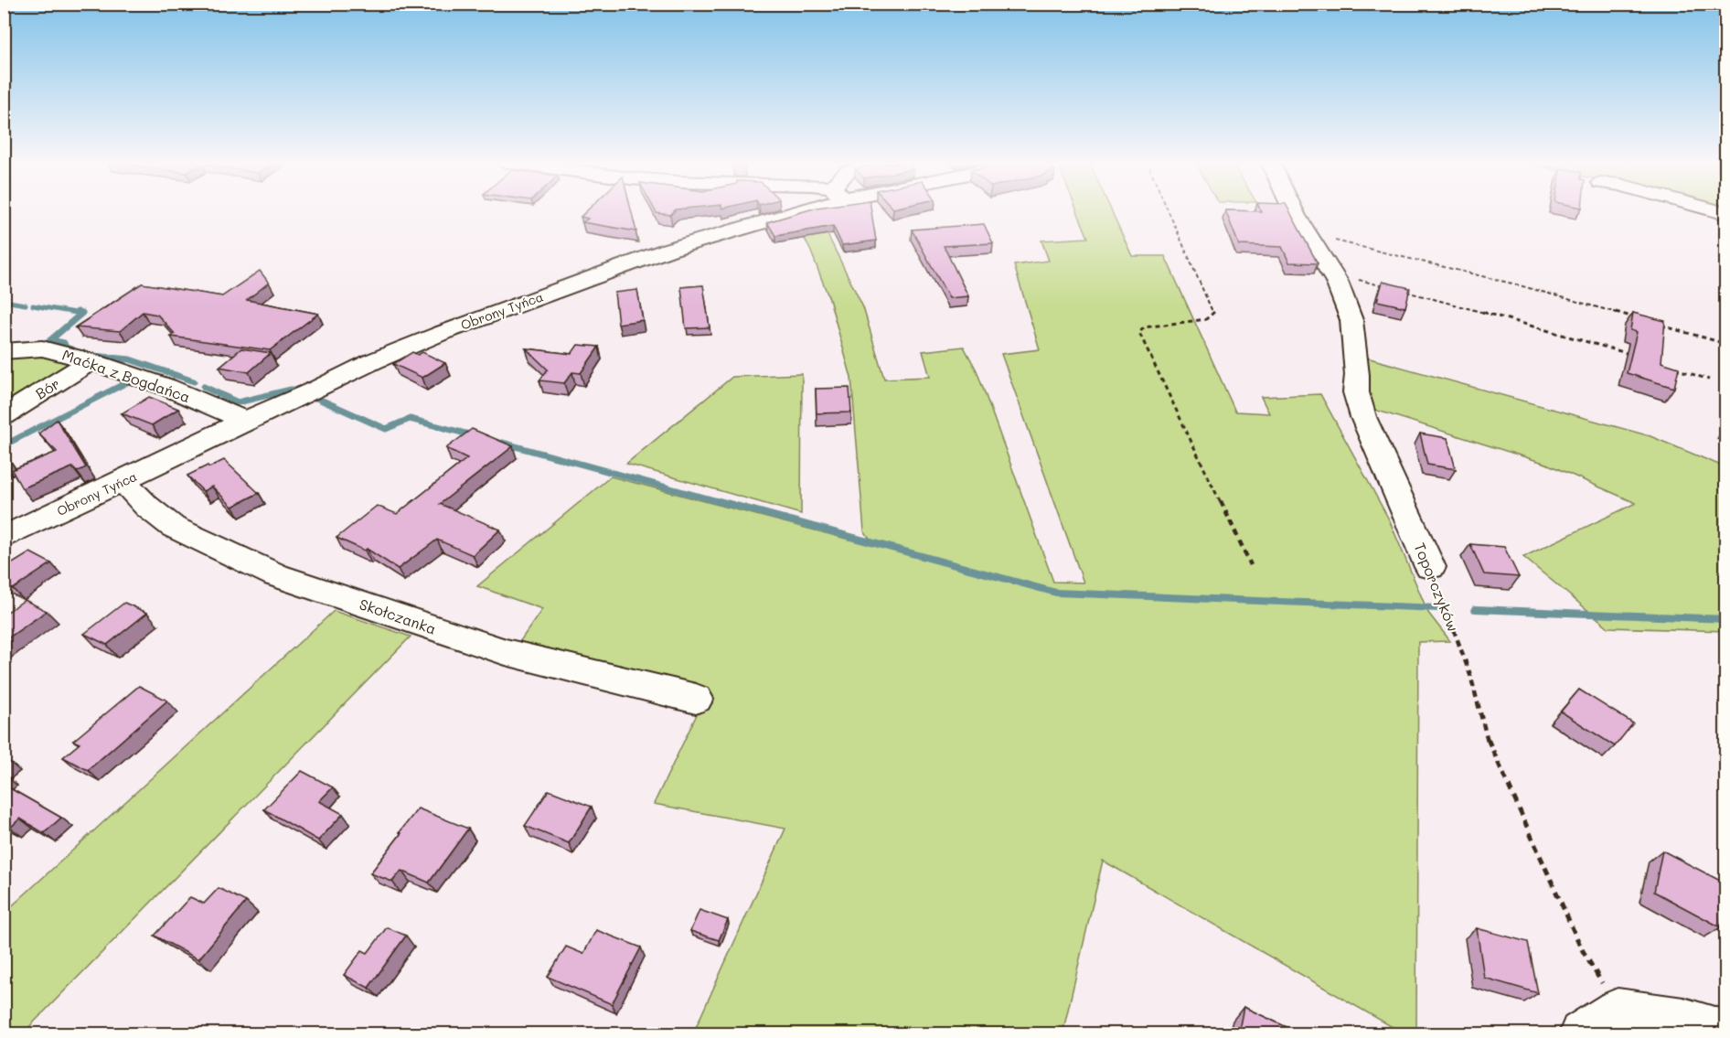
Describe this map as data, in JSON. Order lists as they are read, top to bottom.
{
  "streets": {
    "street": [
      "Obrony Tyńca",
      "Maćka z Bogdańca",
      "Bór",
      "Toporczyków",
      "Skołczanka"
    ]
  },
  "crossings": [
    ["Obrony Tyńca", "Maćka z Bogdańca"],
    ["Obrony Tyńca", "Skołczanka"],
    ["Maćka z Bogdańca", "Bór"]
  ]
}
